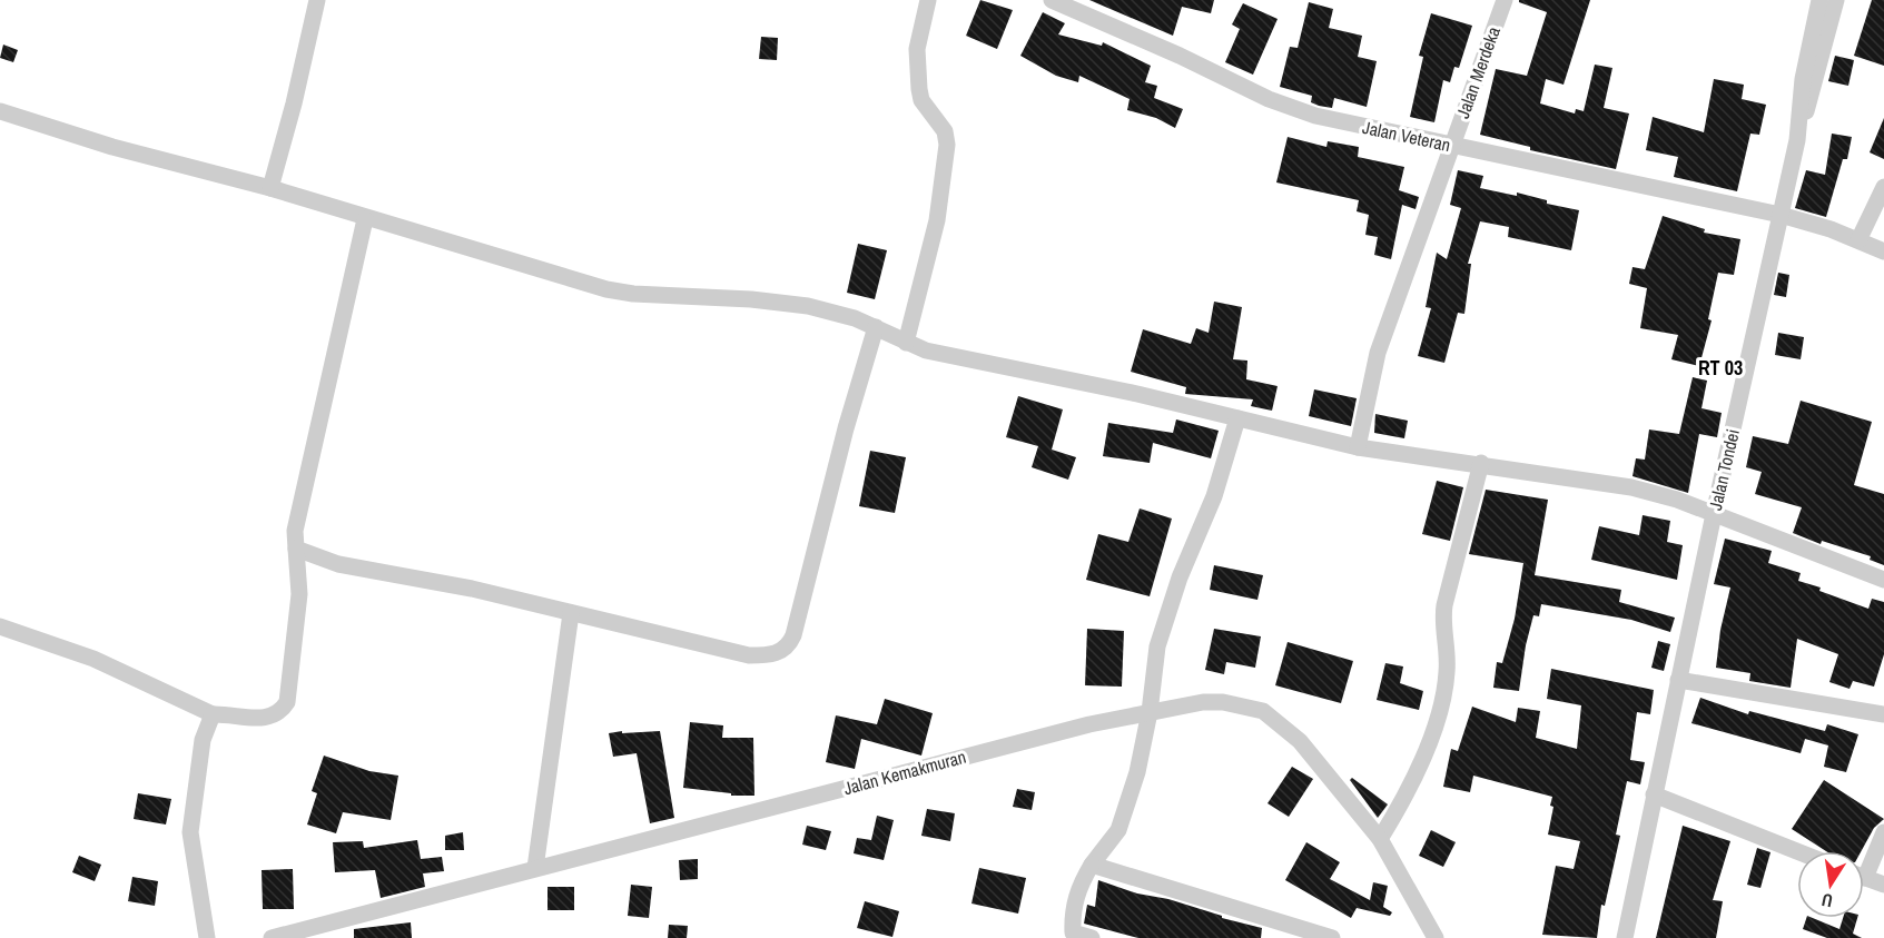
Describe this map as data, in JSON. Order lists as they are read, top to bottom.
{
  "streets": {
    "street": [
      "Jalan Merdeka",
      "Jalan Veteran",
      "Jalan Tondei",
      "Jalan Kemakmuran"
    ]
  },
  "crossings": [
    ["Jalan Merdeka", "Jalan Veteran"],
    ["Jalan Veteran", "Jalan Tondei"]
  ],
  "districts": ["RT 03"],
  "north": "bottom"
}
